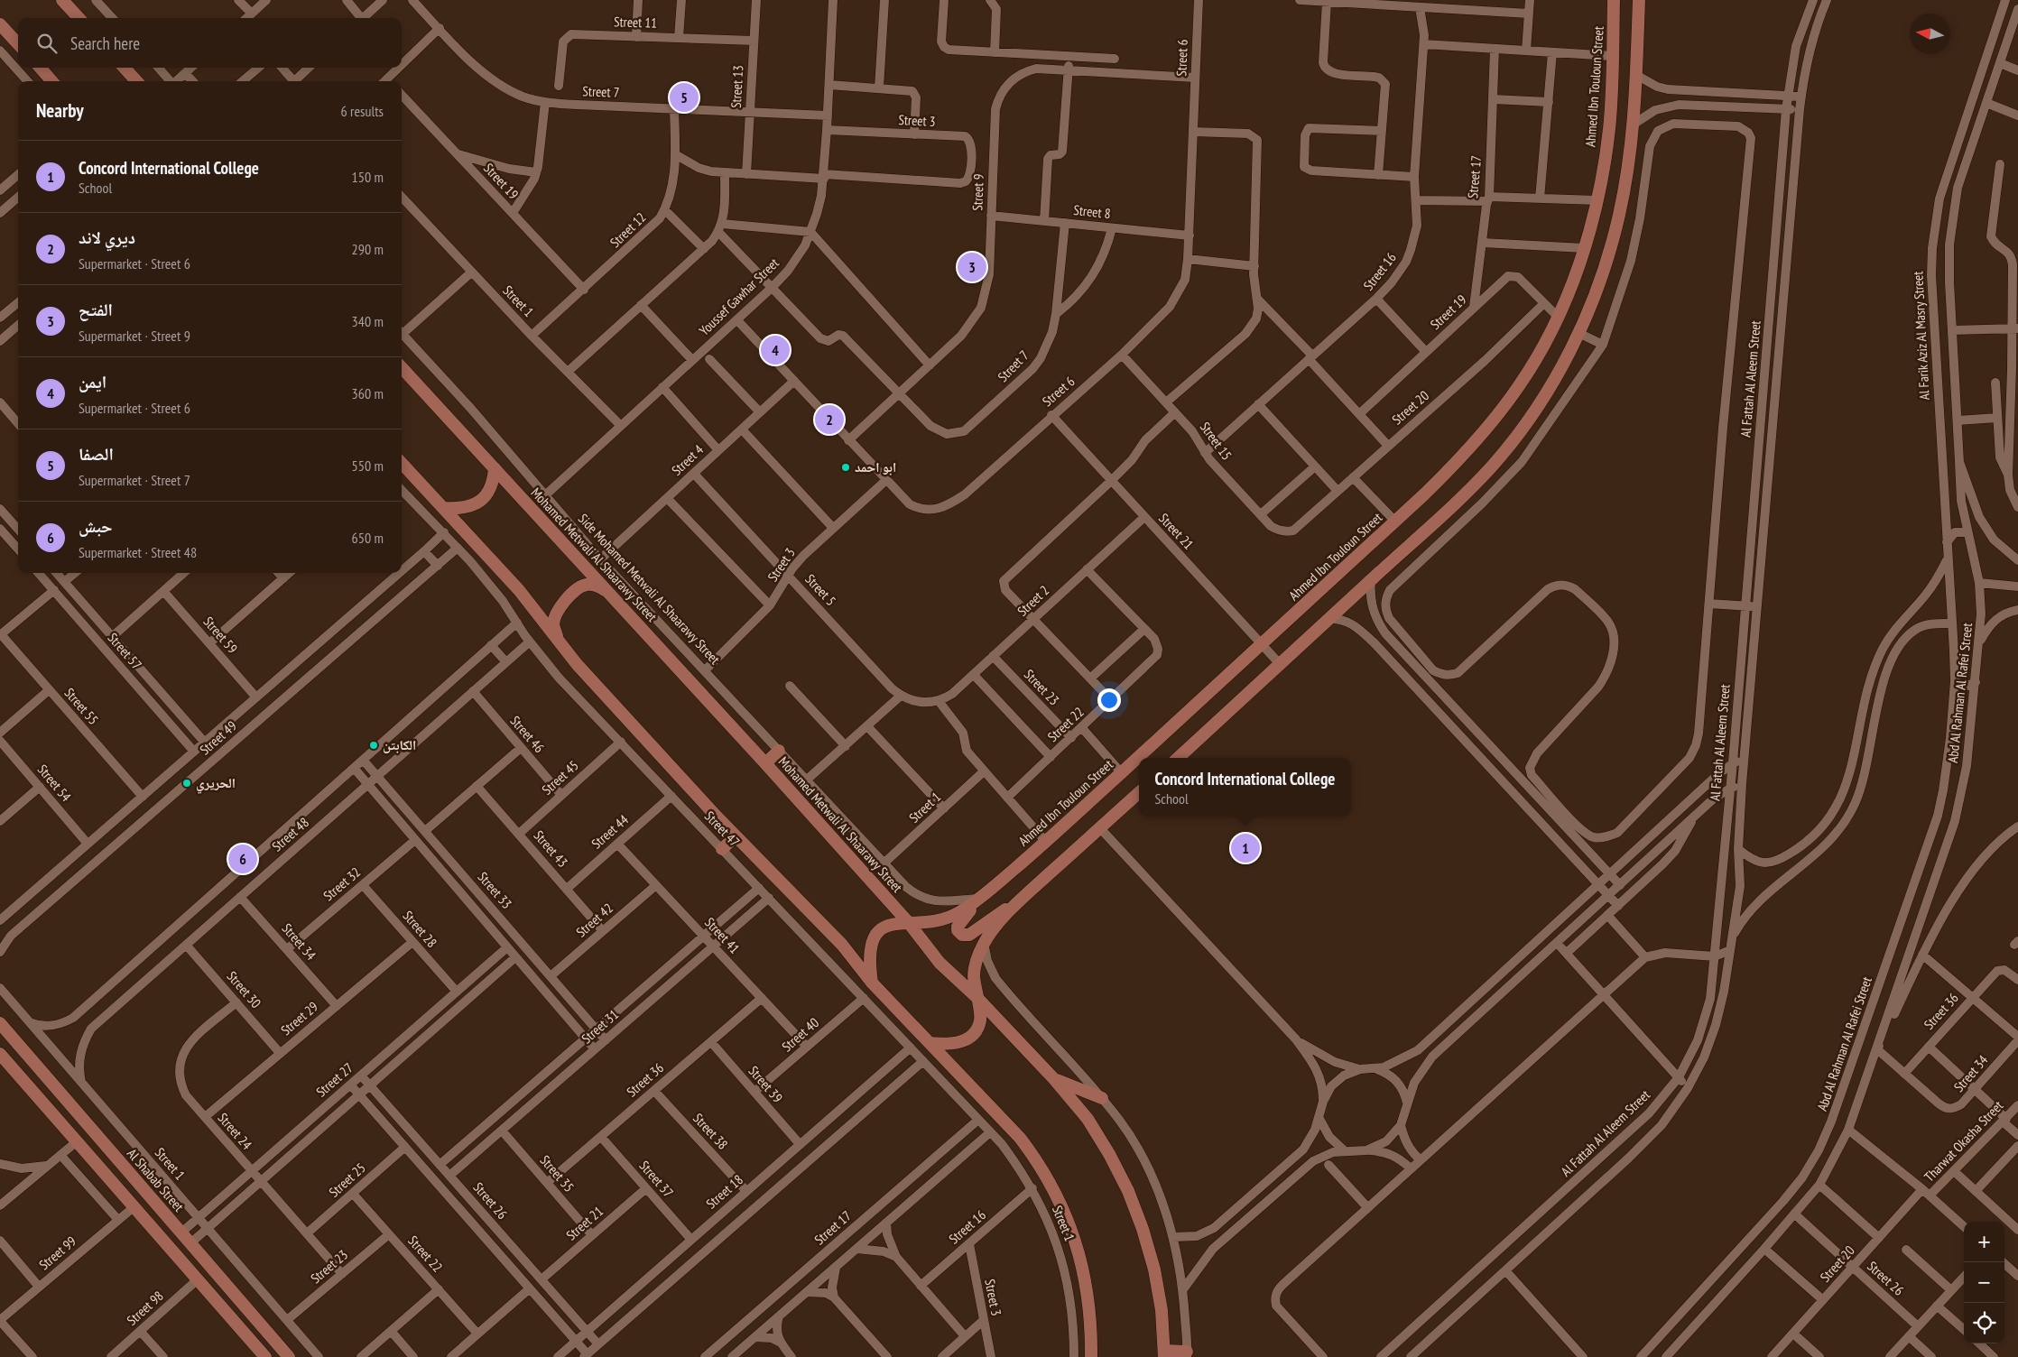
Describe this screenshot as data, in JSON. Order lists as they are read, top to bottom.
{
  "streets": {
    "street": [
      "Street 11",
      "Street 6",
      "Street 13",
      "Ahmed Ibn Touloun Street",
      "Street 7",
      "Street 3",
      "Street 17",
      "Street 19",
      "Street 9",
      "Street 8",
      "Street 12",
      "Street 16",
      "Youssef Gawhar Street",
      "Street 1",
      "Al Farik Aziz Al Masry Street",
      "Al Fattah Al Aleem Street",
      "Street 20",
      "Street 15",
      "Street 4",
      "Street 21",
      "Mohamed Metwali Al Shaarawy Street",
      "Side Mohamed Metwali Al Shaarawy Street",
      "Street 5",
      "Street 2",
      "Street 59",
      "Street 57",
      "Street 23",
      "Abd Al Rahman Al Rafei Street",
      "Street 55",
      "Street 22",
      "Street 46",
      "Street 49",
      "Street 45",
      "Street 54",
      "Street 47",
      "Street 44",
      "Street 48",
      "Street 43",
      "Street 32",
      "Street 33",
      "Street 42",
      "Street 28",
      "Street 41",
      "Street 34",
      "Street 30",
      "Street 36",
      "Street 29",
      "Street 31",
      "Street 40",
      "Street 27",
      "Street 39",
      "Street 24",
      "Street 38",
      "Tharwat Okasha Street",
      "Street 35",
      "Street 37",
      "Al Shabab Street",
      "Street 25",
      "Street 18",
      "Street 26",
      "Street 99",
      "Street 98"
    ]
  },
  "crossings": [
    ["Street 11", "Street 13"],
    ["Street 6", "Street 3"],
    ["Street 6", "Street 9"],
    ["Street 6", "Street 8"],
    ["Street 6", "Youssef Gawhar Street"],
    ["Street 6", "Street 15"],
    ["Street 6", "Street 4"],
    ["Street 6", "Street 21"],
    ["Street 13", "Street 7"],
    ["Ahmed Ibn Touloun Street", "Street 19"],
    ["Ahmed Ibn Touloun Street", "Street 21"],
    ["Ahmed Ibn Touloun Street", "Mohamed Metwali Al Shaarawy Street"],
    ["Ahmed Ibn Touloun Street", "Side Mohamed Metwali Al Shaarawy Street"],
    ["Street 7", "Street 9"],
    ["Street 7", "Street 8"],
    ["Street 7", "Street 12"],
    ["Street 7", "Youssef Gawhar Street"],
    ["Street 3", "Street 16"],
    ["Street 3", "Youssef Gawhar Street"],
    ["Street 3", "Side Mohamed Metwali Al Shaarawy Street"],
    ["Street 3", "Street 5"],
    ["Street 17", "Street 19"],
    ["Street 17", "Street 1"],
    ["Street 17", "Street 47"],
    ["Street 19", "Street 12"],
    ["Street 19", "Street 20"],
    ["Street 9", "Street 8"],
    ["Street 12", "Street 1"],
    ["Street 16", "Street 1"],
    ["Street 16", "Street 15"],
    ["Youssef Gawhar Street", "Street 1"],
    ["Youssef Gawhar Street", "Side Mohamed Metwali Al Shaarawy Street"],
    ["Street 1", "Side Mohamed Metwali Al Shaarawy Street"],
    ["Street 1", "Street 23"],
    ["Street 1", "Street 47"],
    ["Street 1", "Street 48"],
    ["Street 1", "Street 27"],
    ["Al Farik Aziz Al Masry Street", "Abd Al Rahman Al Rafei Street"],
    ["Street 20", "Street 15"],
    ["Street 20", "Tharwat Okasha Street"],
    ["Street 20", "Street 26"],
    ["Street 4", "Side Mohamed Metwali Al Shaarawy Street"],
    ["Street 4", "Street 5"],
    ["Street 21", "Street 2"],
    ["Street 21", "Street 35"],
    ["Street 21", "Street 37"],
    ["Street 21", "Street 26"],
    ["Street 5", "Street 2"],
    ["Street 2", "Street 23"],
    ["Street 2", "Street 22"],
    ["Street 59", "Street 49"],
    ["Street 57", "Street 49"],
    ["Street 23", "Street 22"],
    ["Street 23", "Street 24"],
    ["Abd Al Rahman Al Rafei Street", "Street 34"],
    ["Abd Al Rahman Al Rafei Street", "Street 26"],
    ["Street 55", "Street 49"],
    ["Street 22", "Street 25"],
    ["Street 46", "Street 45"],
    ["Street 46", "Street 48"],
    ["Street 49", "Street 54"],
    ["Street 49", "Street 47"],
    ["Street 45", "Street 47"],
    ["Street 45", "Street 43"],
    ["Street 47", "Street 44"],
    ["Street 47", "Street 48"],
    ["Street 47", "Street 31"],
    ["Street 47", "Street 40"],
    ["Street 47", "Street 18"],
    ["Street 44", "Street 43"],
    ["Street 44", "Street 41"],
    ["Street 48", "Street 33"],
    ["Street 48", "Street 34"],
    ["Street 48", "Street 30"],
    ["Street 43", "Street 42"],
    ["Street 32", "Street 33"],
    ["Street 32", "Street 28"],
    ["Street 32", "Street 34"],
    ["Street 33", "Street 42"],
    ["Street 33", "Street 31"],
    ["Street 33", "Street 27"],
    ["Street 42", "Street 41"],
    ["Street 28", "Street 29"],
    ["Street 28", "Street 27"],
    ["Street 41", "Street 36"],
    ["Street 41", "Street 31"],
    ["Street 41", "Street 40"],
    ["Street 34", "Street 36"],
    ["Street 34", "Street 29"],
    ["Street 30", "Street 29"],
    ["Street 30", "Street 24"],
    ["Street 36", "Street 39"],
    ["Street 36", "Street 38"],
    ["Street 36", "Street 35"],
    ["Street 36", "Street 37"],
    ["Street 29", "Street 24"],
    ["Street 31", "Street 35"],
    ["Street 31", "Street 26"],
    ["Street 40", "Street 39"],
    ["Street 27", "Street 24"],
    ["Street 27", "Al Shabab Street"],
    ["Street 27", "Street 26"],
    ["Street 39", "Street 18"],
    ["Street 24", "Street 25"],
    ["Street 38", "Street 18"],
    ["Street 37", "Street 18"],
    ["Street 25", "Street 26"],
    ["Street 18", "Street 26"]
  ],
  "places": ["ابو احمد", "الكابتن", "الحريري"],
  "north": "left",
  "page": {
    "search": "Search here",
    "pins": [
      "5",
      "3",
      "4",
      "2",
      "1",
      "6"
    ],
    "heading": ["Nearby", "6 results"],
    "list": [
      {
        "mark": "1",
        "name": "Concord International College",
        "note": "School",
        "value": "150 m"
      },
      {
        "mark": "2",
        "name": "ديري لاند",
        "note": "Supermarket · Street 6",
        "value": "290 m"
      },
      {
        "mark": "3",
        "name": "الفتح",
        "note": "Supermarket · Street 9",
        "value": "340 m"
      },
      {
        "mark": "4",
        "name": "ايمن",
        "note": "Supermarket · Street 6",
        "value": "360 m"
      },
      {
        "mark": "5",
        "name": "الصفا",
        "note": "Supermarket · Street 7",
        "value": "550 m"
      },
      {
        "mark": "6",
        "name": "حبش",
        "note": "Supermarket · Street 48",
        "value": "650 m"
      }
    ],
    "popup": ["Concord International College", "School"],
    "map_buttons": ["+", "−"]
  }
}
